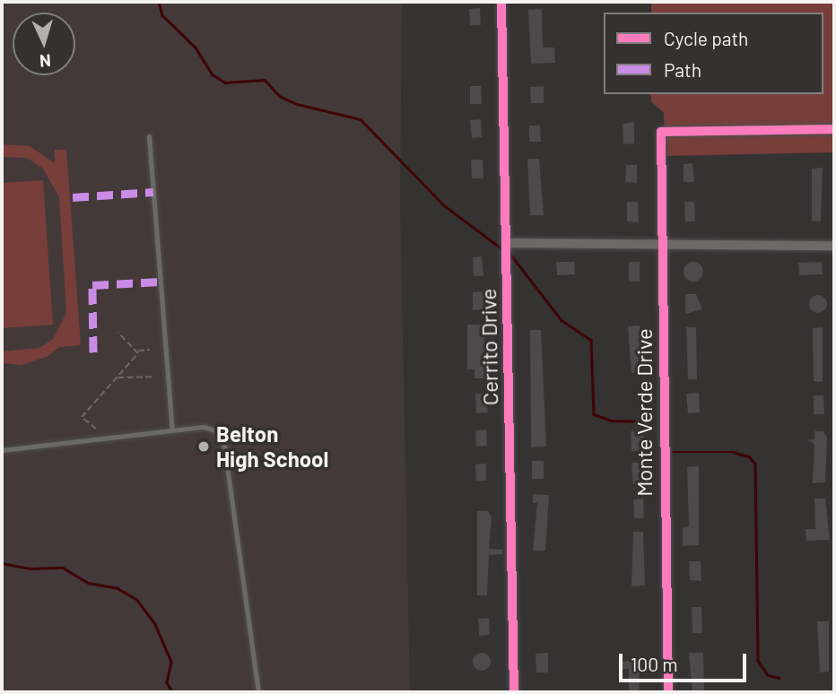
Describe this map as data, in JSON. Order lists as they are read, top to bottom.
{
  "streets": {
    "street": ["Cerrito Drive", "Monte Verde Drive"]
  },
  "places": ["Belton High School"],
  "legend": ["Cycle path", "Path"],
  "scale_bar": "100 m",
  "north": "bottom"
}
